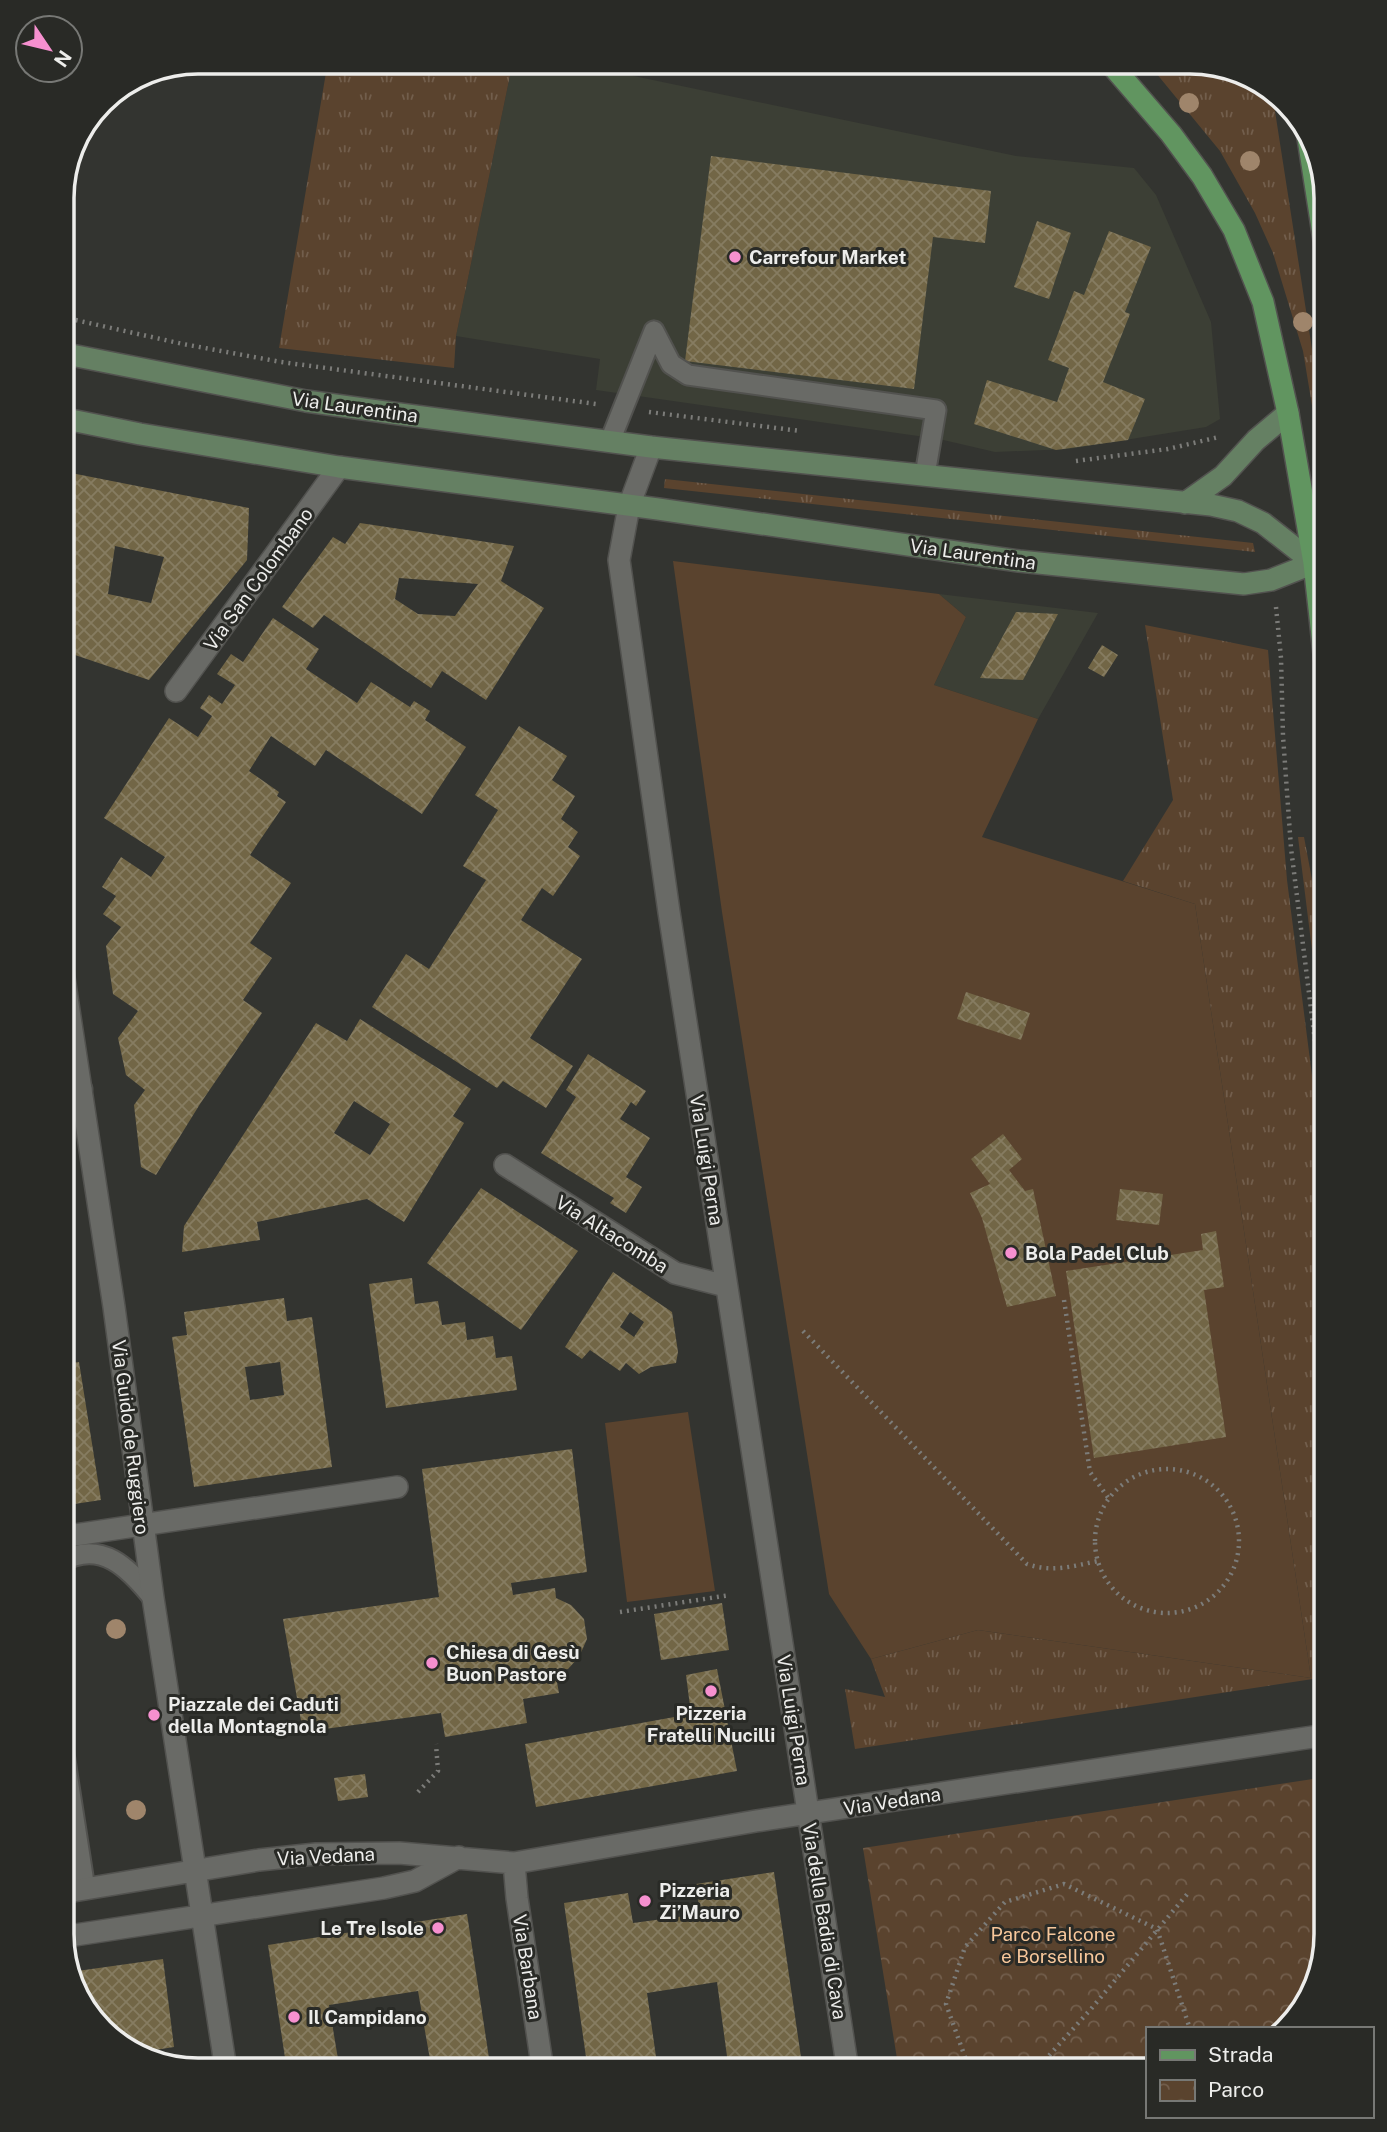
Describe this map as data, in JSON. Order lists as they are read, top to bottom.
{
  "streets": {
    "main road": ["Via Laurentina"],
    "street": [
      "Via San Colombano",
      "Via Luigi Perna",
      "Via Altacomba",
      "Via Guido de Ruggiero",
      "Via Vedana",
      "Via della Badia di Cava",
      "Via Barbana"
    ]
  },
  "crossings": [
    ["Via Laurentina", "Via San Colombano"],
    ["Via Laurentina", "Via Luigi Perna"],
    ["Via Luigi Perna", "Via Altacomba"],
    ["Via Luigi Perna", "Via Vedana"],
    ["Via Luigi Perna", "Via della Badia di Cava"],
    ["Via Guido de Ruggiero", "Via Vedana"],
    ["Via Vedana", "Via della Badia di Cava"],
    ["Via Vedana", "Via Barbana"]
  ],
  "parks": ["Parco Falcone e Borsellino"],
  "places": [
    "Carrefour Market",
    "Bola Padel Club",
    "Chiesa di Gesù Buon Pastore",
    "Pizzeria Fratelli Nucilli",
    "Piazzale dei Caduti della Montagnola",
    "Pizzeria Zi’Mauro",
    "Le Tre Isole",
    "Il Campidano"
  ],
  "legend": ["Strada", "Parco"],
  "north": "bottom right"
}
